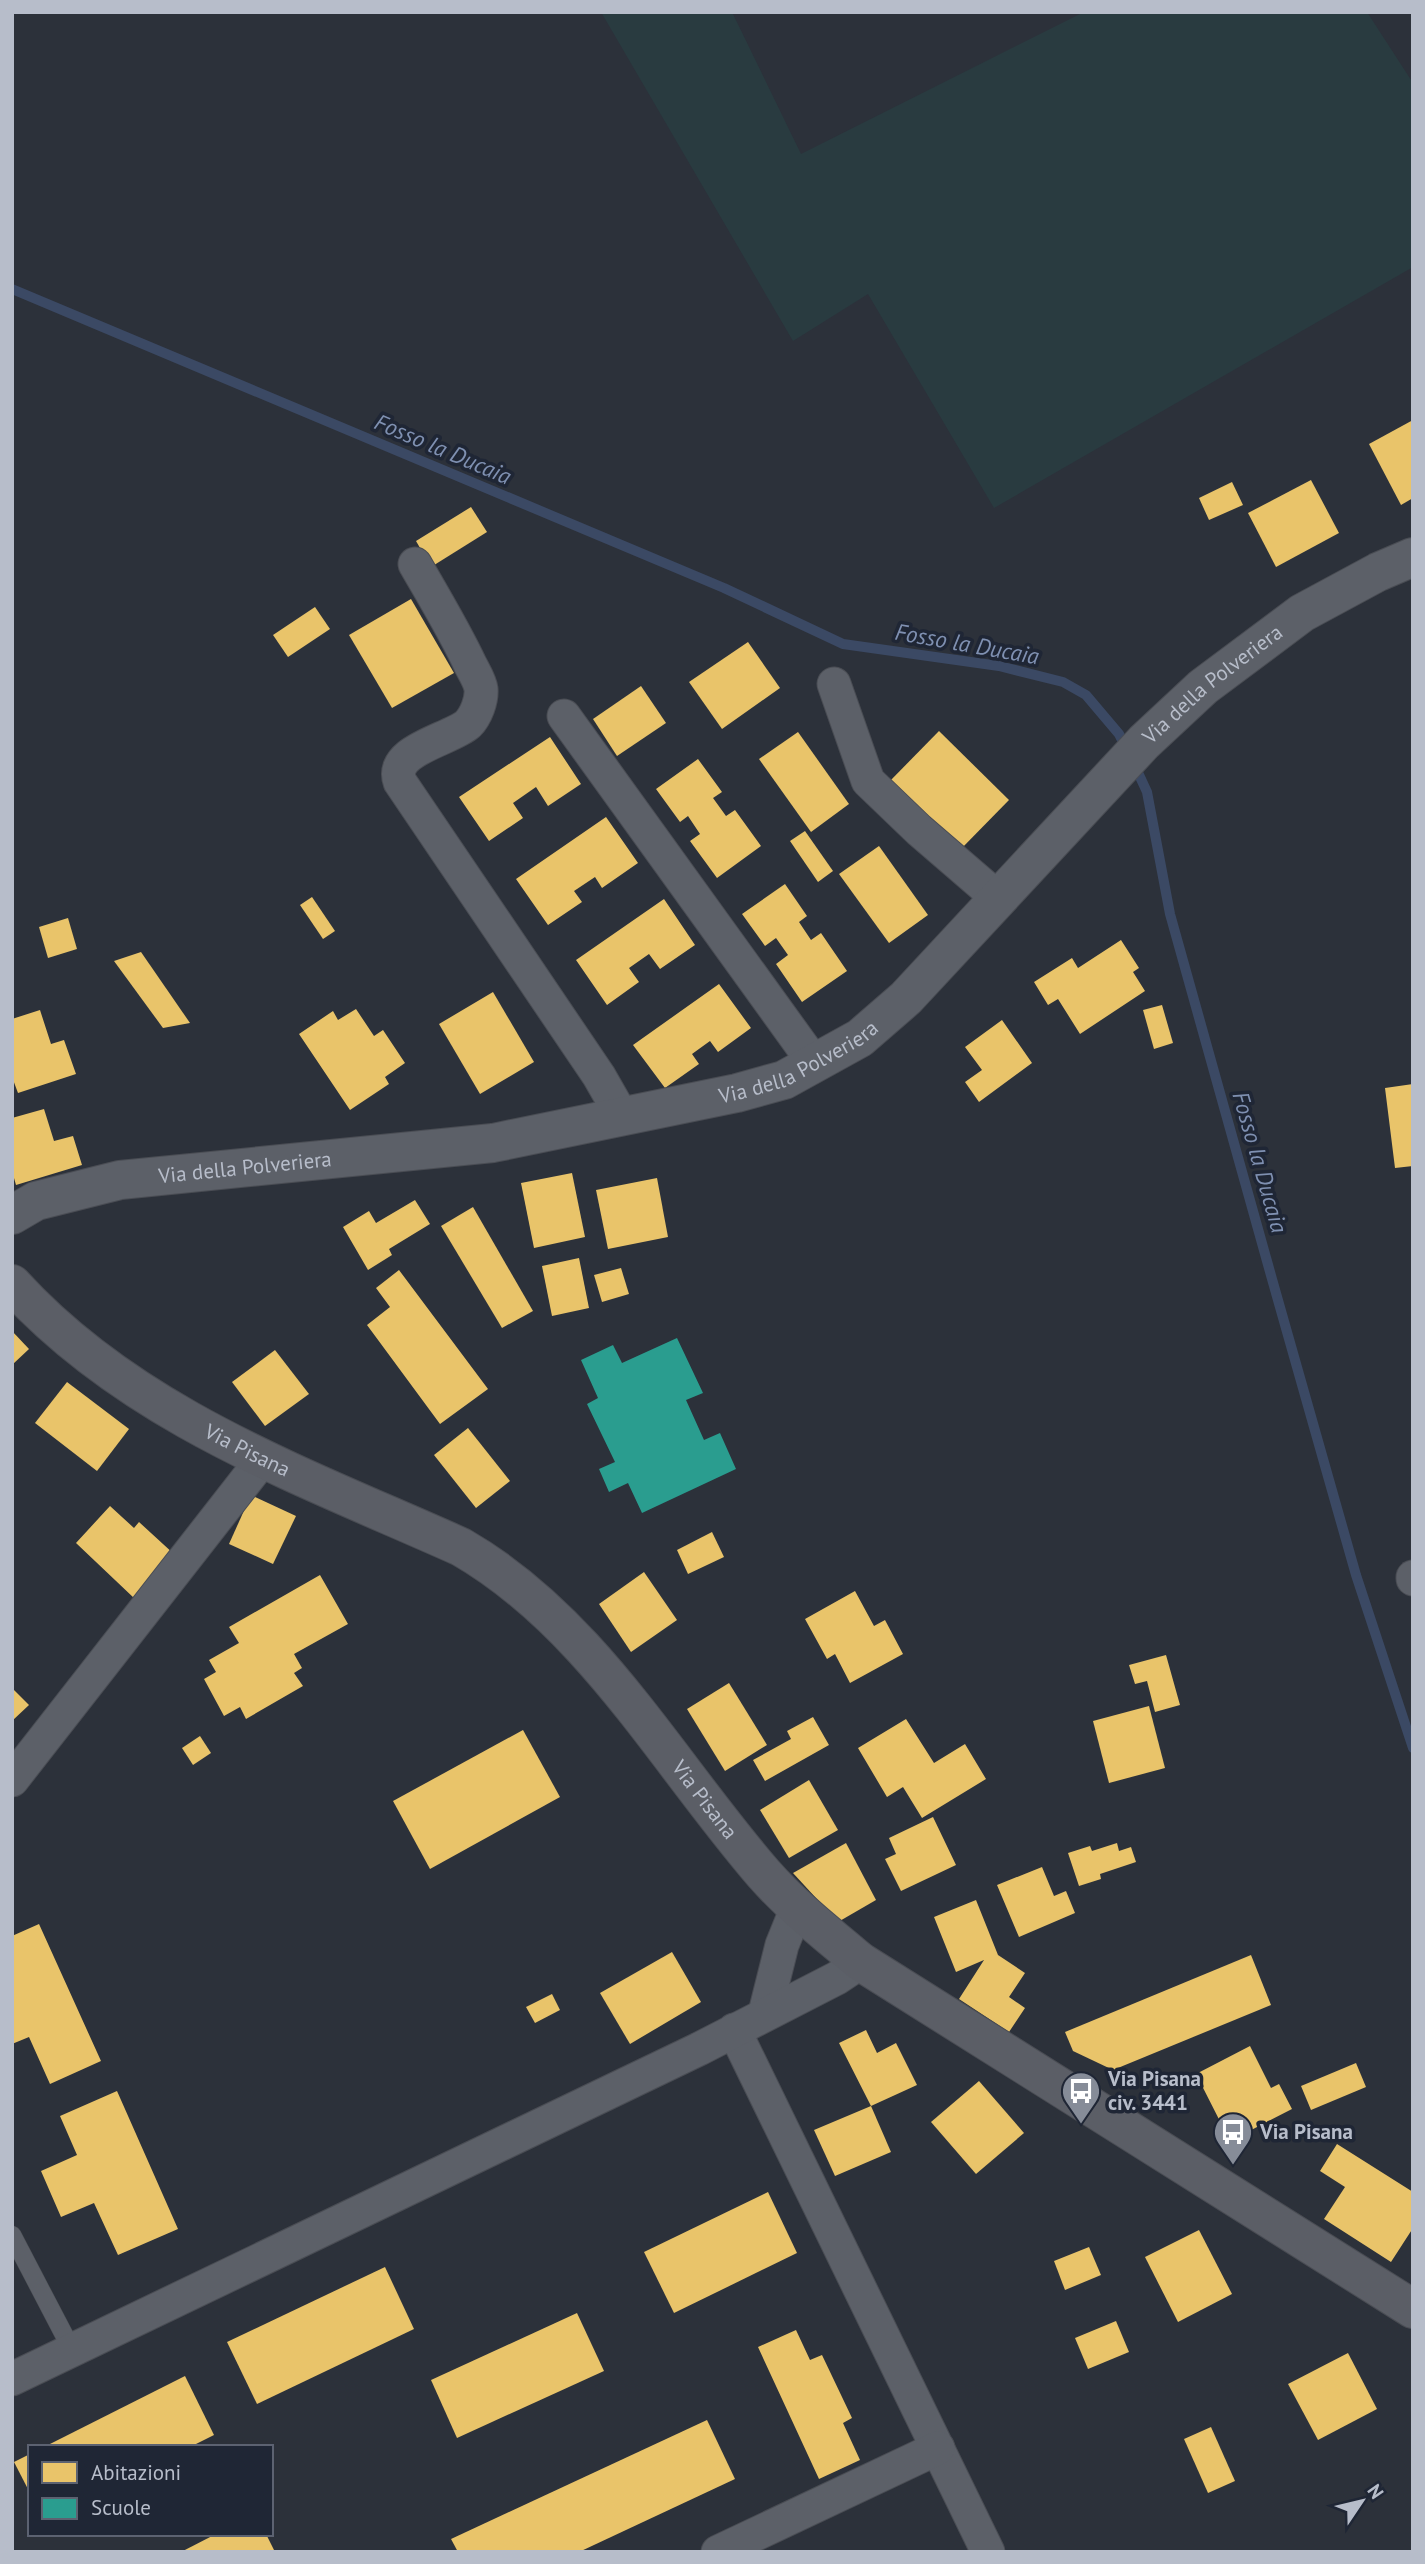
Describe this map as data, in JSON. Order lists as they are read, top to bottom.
{
  "streets": {
    "main road": ["Via Pisana"],
    "street": ["Via della Polveriera"]
  },
  "water": ["Fosso la Ducaia"],
  "places": {
    "bus stop": ["Via Pisana civ. 3441", "Via Pisana"]
  },
  "legend": ["Abitazioni", "Scuole"],
  "north": "top right"
}
